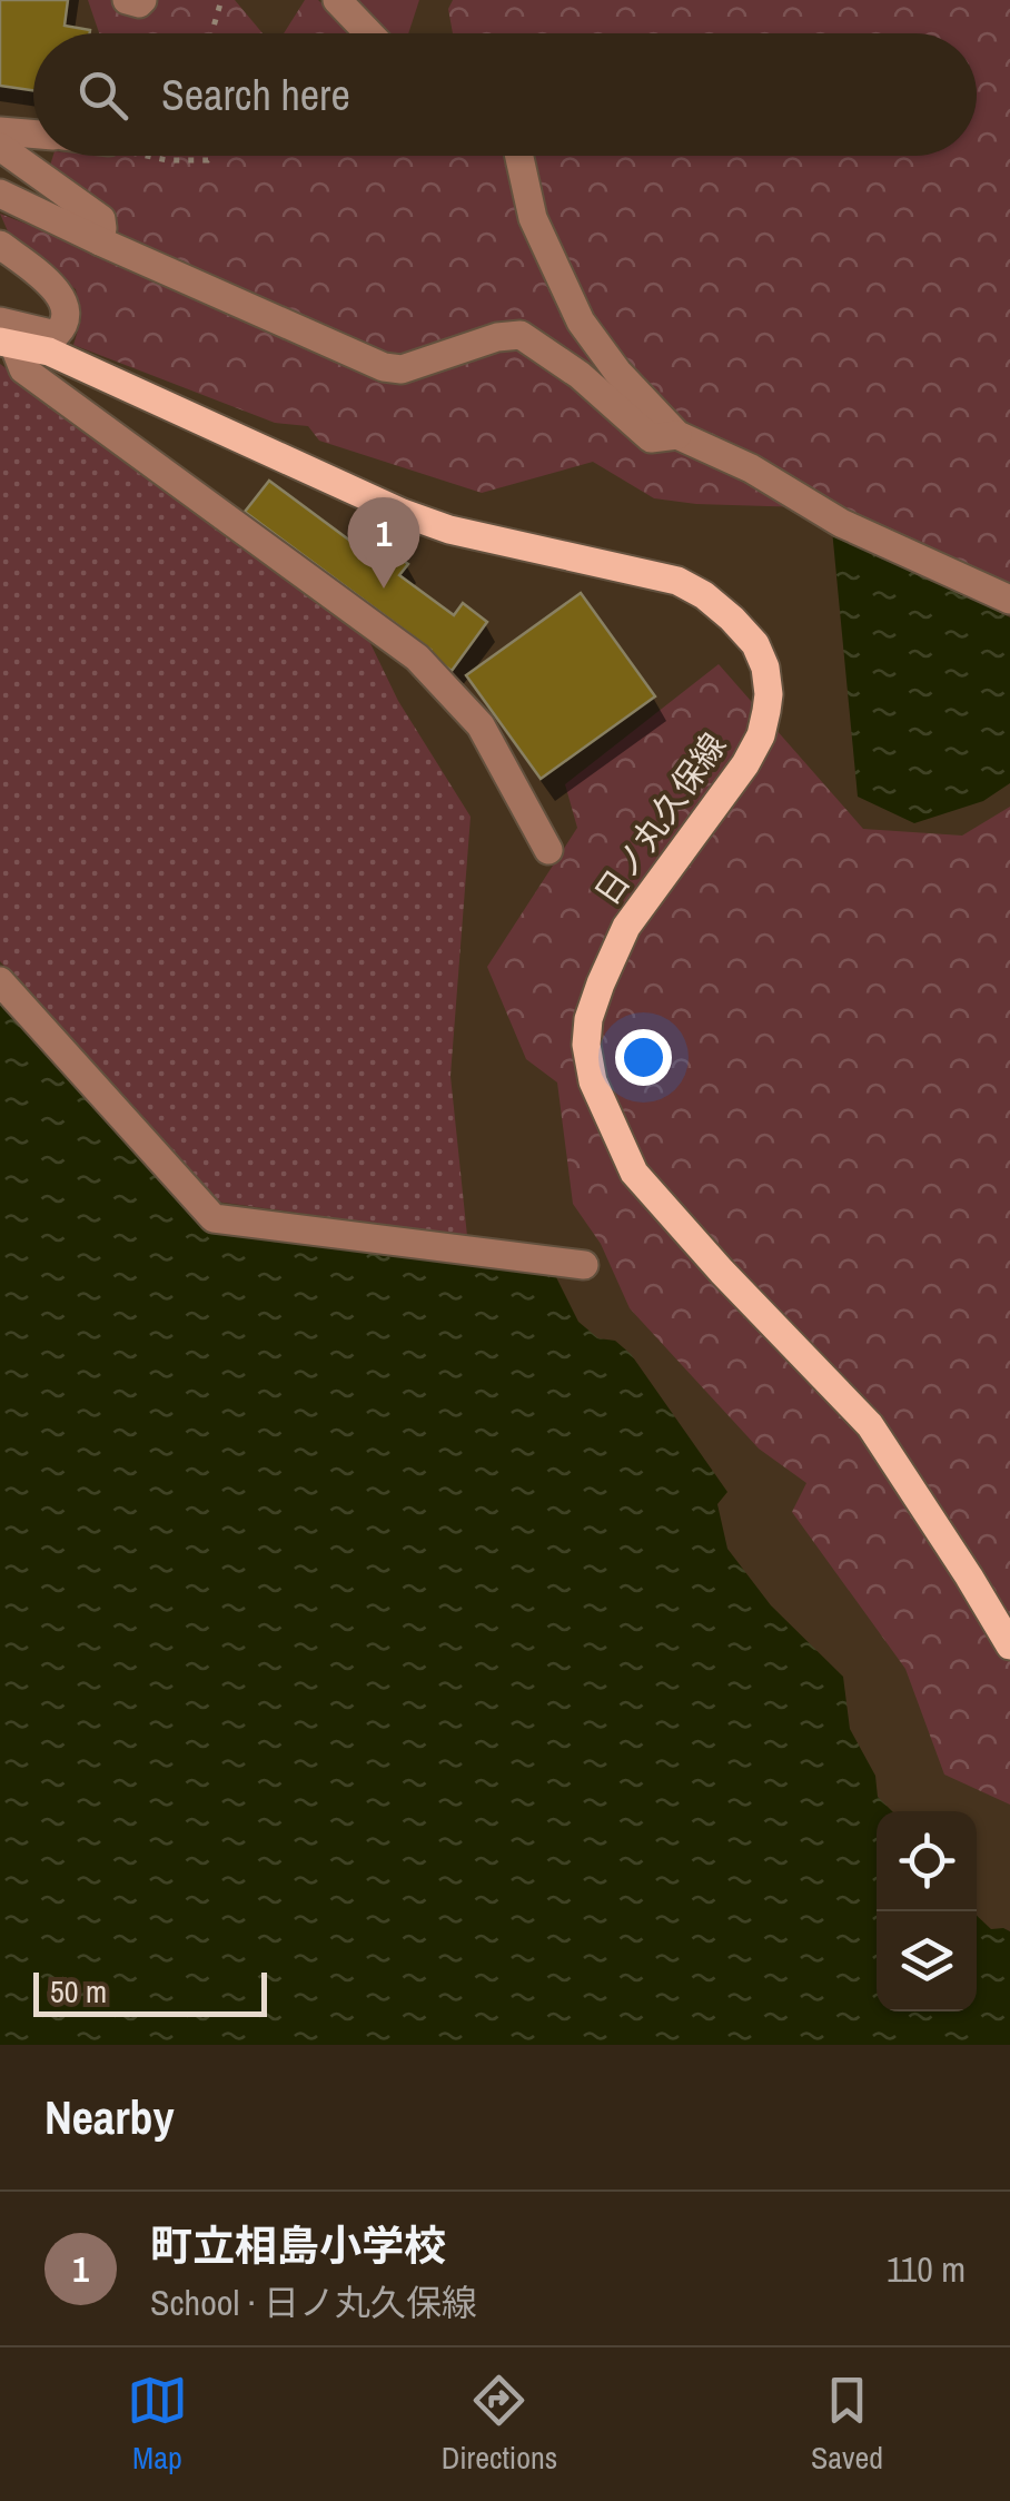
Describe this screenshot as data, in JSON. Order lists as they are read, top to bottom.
{
  "streets": {
    "main road": ["日ノ丸久保線"]
  },
  "scale_bar": "50 m",
  "page": {
    "search": "Search here",
    "pins": "1",
    "scale": "50 m",
    "heading": "Nearby",
    "list": [
      {
        "mark": "1",
        "name": "町立相島小学校",
        "note": "School · 日ノ丸久保線",
        "value": "110 m"
      }
    ],
    "nav": ["Map", "Directions", "Saved"]
  }
}
